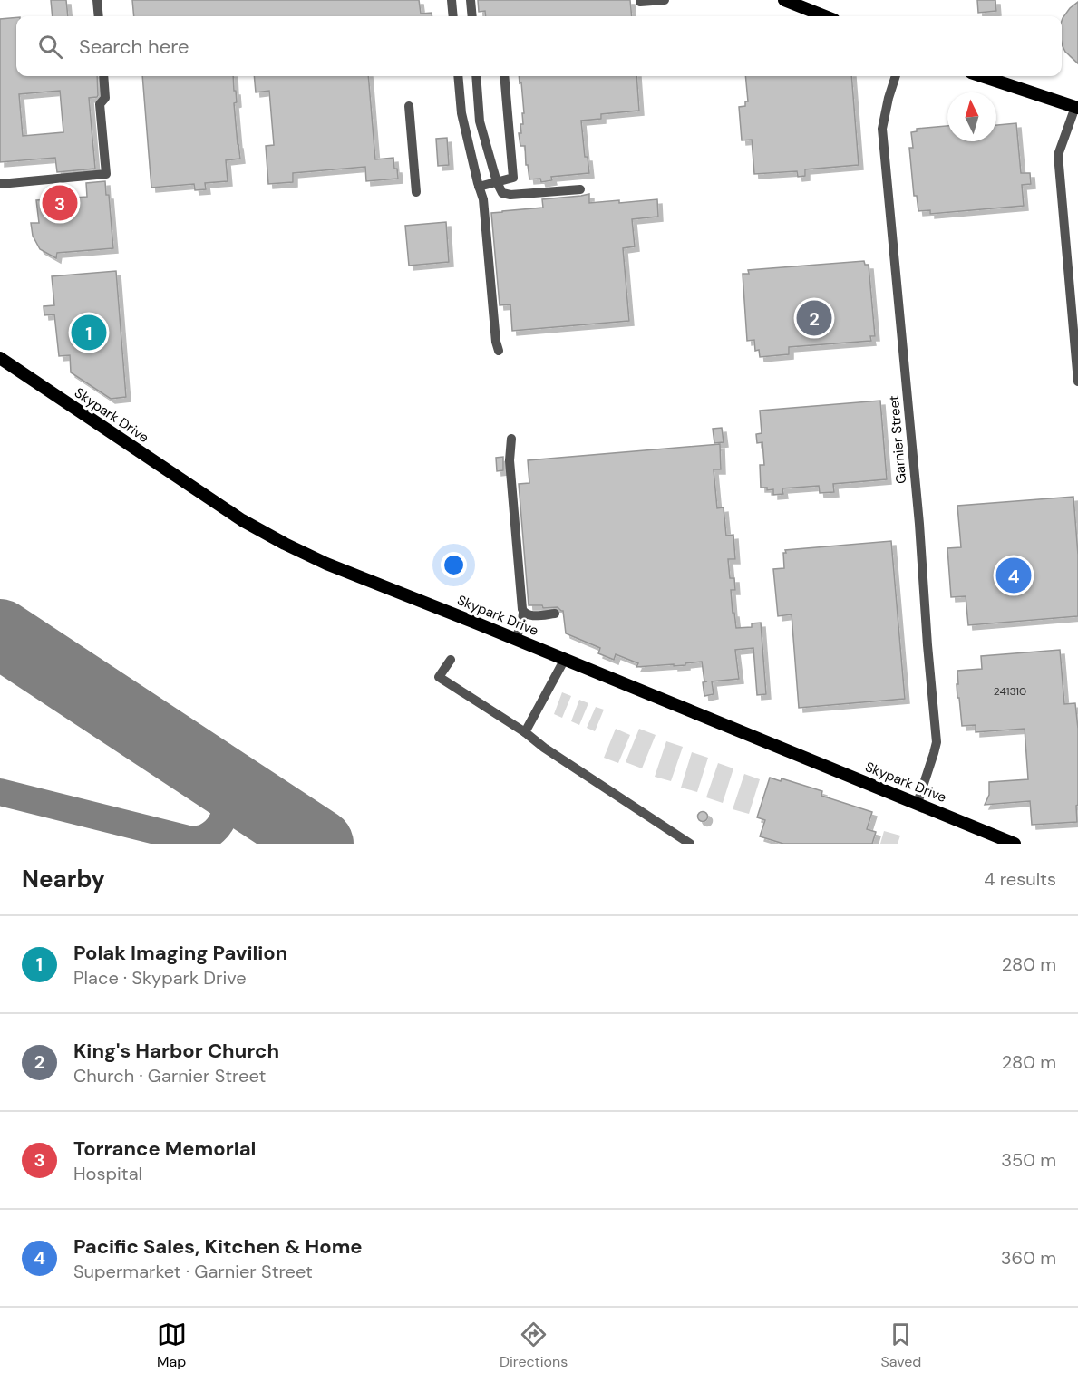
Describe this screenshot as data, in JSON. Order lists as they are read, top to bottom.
{
  "streets": {
    "main road": ["Skypark Drive"],
    "street": ["Garnier Street"]
  },
  "crossings": [
    ["Skypark Drive", "Garnier Street"]
  ],
  "house_numbers": ["241310"],
  "north": "top",
  "page": {
    "search": "Search here",
    "pins": [
      "3",
      "2",
      "1",
      "4"
    ],
    "heading": ["Nearby", "4 results"],
    "list": [
      {
        "mark": "1",
        "name": "Polak Imaging Pavilion",
        "note": "Place · Skypark Drive",
        "value": "280 m"
      },
      {
        "mark": "2",
        "name": "King's Harbor Church",
        "note": "Church · Garnier Street",
        "value": "280 m"
      },
      {
        "mark": "3",
        "name": "Torrance Memorial",
        "note": "Hospital",
        "value": "350 m"
      },
      {
        "mark": "4",
        "name": "Pacific Sales, Kitchen & Home",
        "note": "Supermarket · Garnier Street",
        "value": "360 m"
      }
    ],
    "nav": ["Map", "Directions", "Saved"]
  }
}
